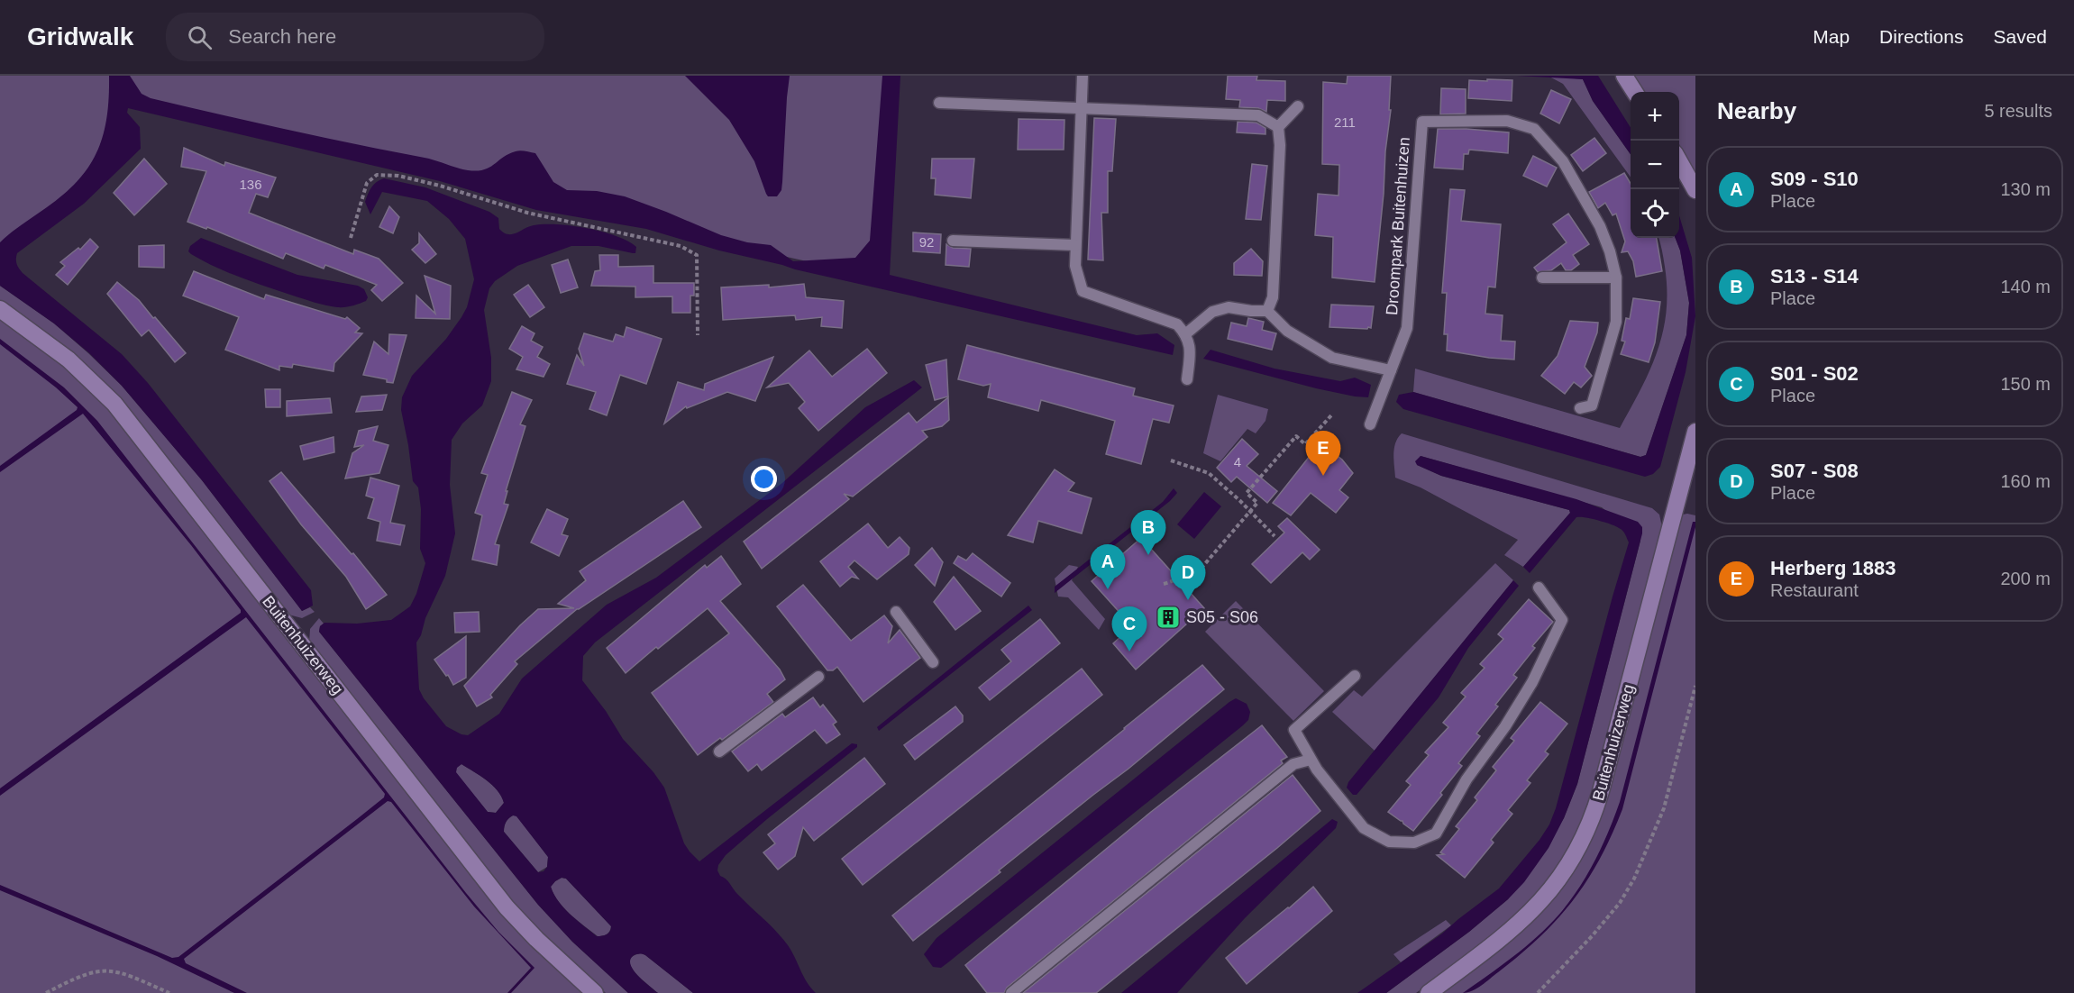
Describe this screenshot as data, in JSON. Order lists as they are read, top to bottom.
{
  "streets": {
    "street": ["Buitenhuizerweg"],
    "lane": ["Droompark Buitenhuizen"]
  },
  "places": {
    "building": ["S05 - S06"]
  },
  "house_numbers": [
    "211",
    "136",
    "92",
    "4"
  ],
  "page": {
    "header": "Gridwalk",
    "search": "Search here",
    "nav": ["Map", "Directions", "Saved"],
    "heading": ["Nearby", "5 results"],
    "map_buttons": ["+", "−"],
    "list": [
      {
        "mark": "A",
        "name": "S09 - S10",
        "note": "Place",
        "value": "130 m"
      },
      {
        "mark": "B",
        "name": "S13 - S14",
        "note": "Place",
        "value": "140 m"
      },
      {
        "mark": "C",
        "name": "S01 - S02",
        "note": "Place",
        "value": "150 m"
      },
      {
        "mark": "D",
        "name": "S07 - S08",
        "note": "Place",
        "value": "160 m"
      },
      {
        "mark": "E",
        "name": "Herberg 1883",
        "note": "Restaurant",
        "value": "200 m"
      }
    ],
    "pins": [
      "E",
      "B",
      "A",
      "D",
      "C"
    ]
  }
}
